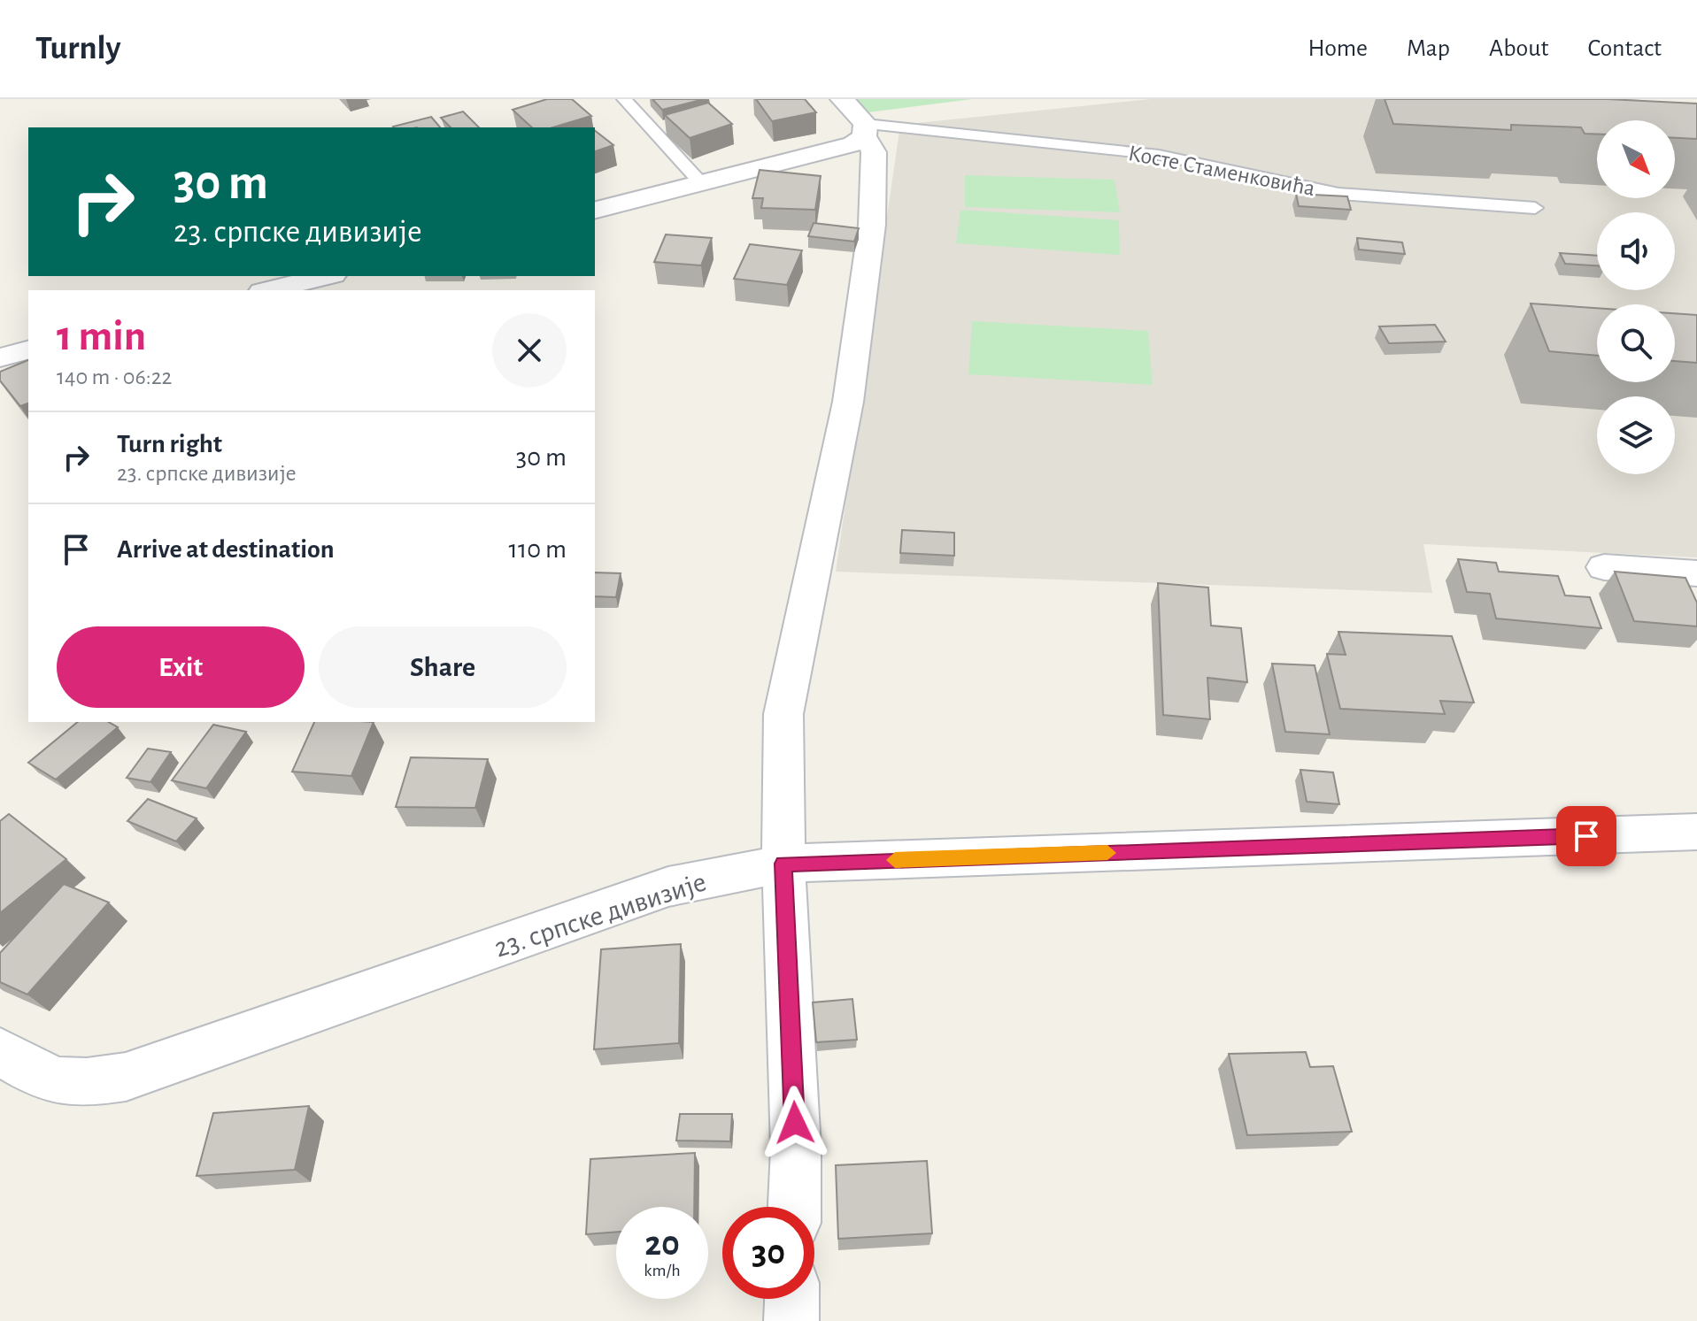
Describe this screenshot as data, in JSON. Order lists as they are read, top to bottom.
{
  "streets": {
    "street": ["23. српске дивизије"],
    "lane": ["Косте Стаменковића"]
  },
  "north": "bottom right",
  "page": {
    "header": "Turnly",
    "nav": [
      "Home",
      "Map",
      "About",
      "Contact"
    ],
    "turn": ["30 m", "23. српске дивизије"],
    "heading": ["1 min", "140 m · 06:22"],
    "list": [
      {
        "name": "Turn right",
        "note": "23. српске дивизије",
        "value": "30 m"
      },
      {
        "name": "Arrive at destination",
        "value": "110 m"
      }
    ],
    "buttons": ["Exit", "Share"],
    "speed": "20 km/h",
    "limit": "30"
  }
}
